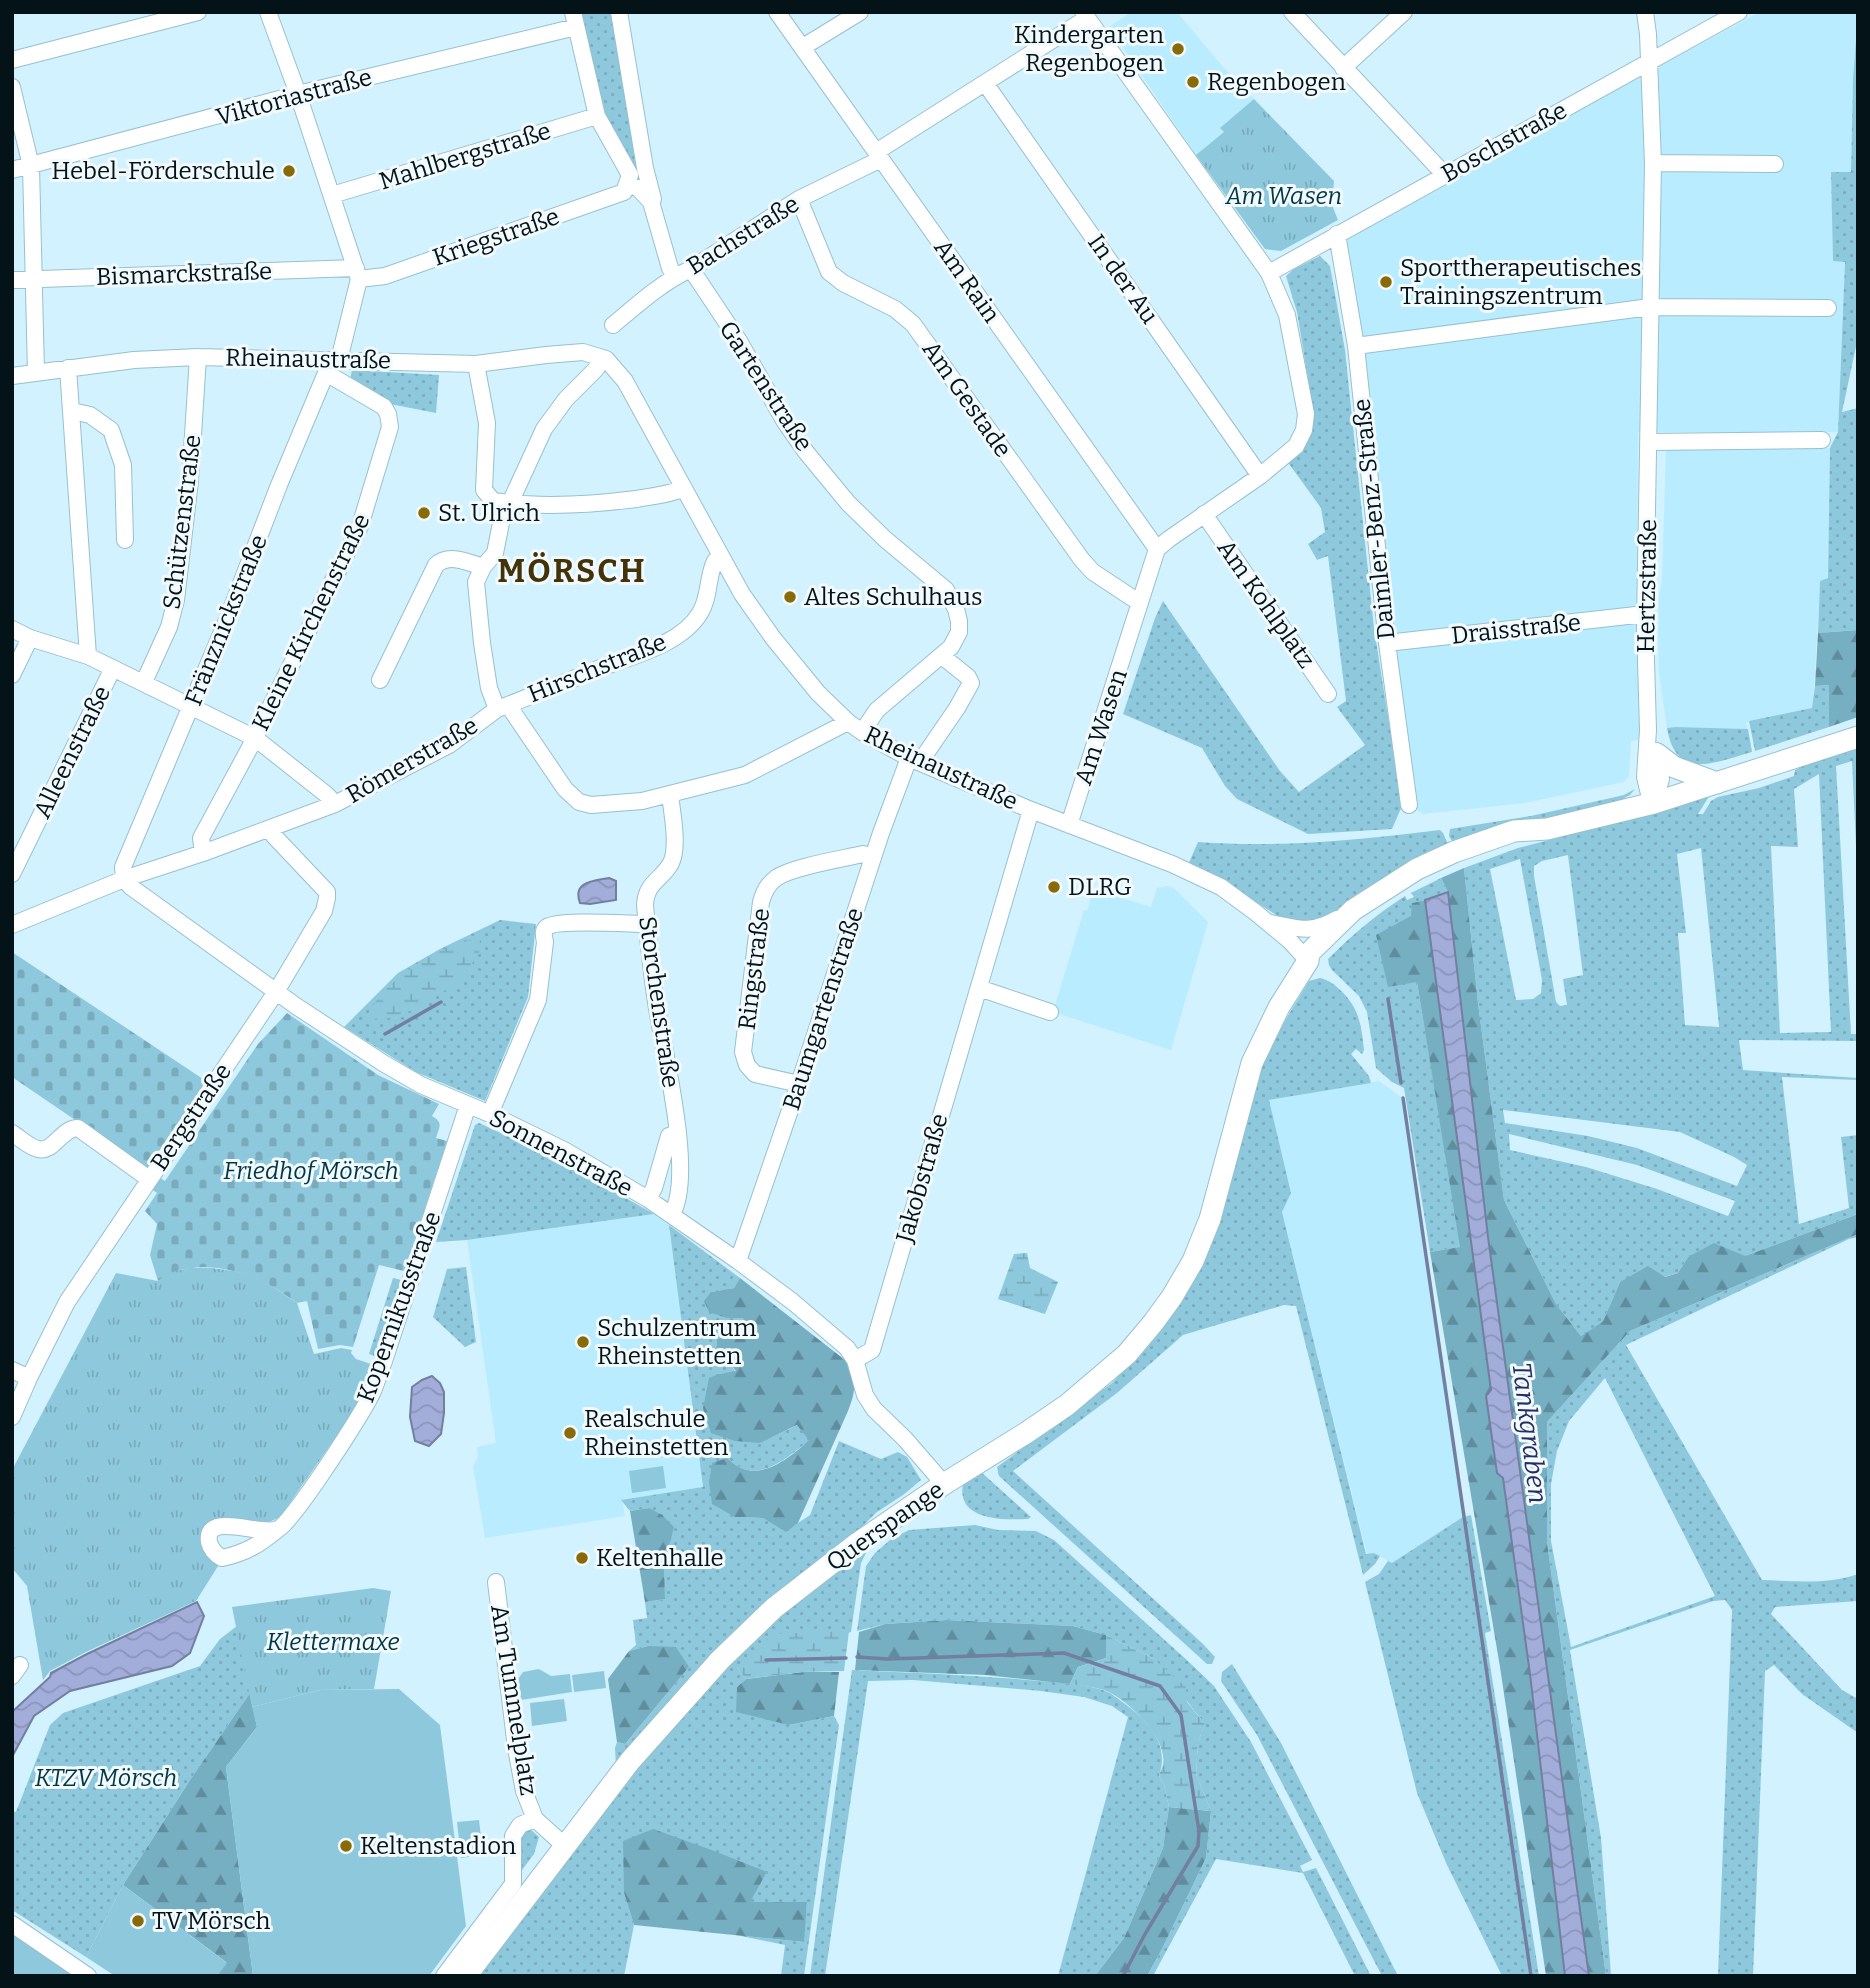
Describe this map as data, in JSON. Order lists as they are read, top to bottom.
{
  "streets": {
    "main road": ["Querspange"],
    "street": [
      "Viktoriastraße",
      "Boschstraße",
      "Mahlbergstraße",
      "Bachstraße",
      "Kriegstraße",
      "Bismarckstraße",
      "In der Au",
      "Am Rain",
      "Rheinaustraße",
      "Gartenstraße",
      "Am Gestade",
      "Daimler-Benz-Straße",
      "Schützenstraße",
      "Hertzstraße",
      "Am Kohlplatz",
      "Fränznickstraße",
      "Kleine Kirchenstraße",
      "Draisstraße",
      "Hirschstraße",
      "Am Wasen",
      "Alleenstraße",
      "Römerstraße",
      "Ringstraße",
      "Storchenstraße",
      "Baumgartenstraße",
      "Bergstraße",
      "Sonnenstraße",
      "Jakobstraße",
      "Kopernikusstraße",
      "Am Tummelplatz"
    ]
  },
  "crossings": [
    ["Boschstraße", "Daimler-Benz-Straße"],
    ["Boschstraße", "Hertzstraße"],
    ["Bachstraße", "In der Au"],
    ["Bachstraße", "Am Rain"],
    ["Bachstraße", "Gartenstraße"],
    ["Bachstraße", "Am Gestade"],
    ["Kriegstraße", "Bismarckstraße"],
    ["Kriegstraße", "Fränznickstraße"],
    ["Bismarckstraße", "Fränznickstraße"],
    ["Am Rain", "Am Wasen"],
    ["Rheinaustraße", "Gartenstraße"],
    ["Rheinaustraße", "Schützenstraße"],
    ["Rheinaustraße", "Fränznickstraße"],
    ["Rheinaustraße", "Kleine Kirchenstraße"],
    ["Rheinaustraße", "Hirschstraße"],
    ["Rheinaustraße", "Am Wasen"],
    ["Rheinaustraße", "Baumgartenstraße"],
    ["Rheinaustraße", "Jakobstraße"],
    ["Rheinaustraße", "Querspange"],
    ["Am Gestade", "Am Wasen"],
    ["Daimler-Benz-Straße", "Draisstraße"],
    ["Hertzstraße", "Draisstraße"],
    ["Fränznickstraße", "Kleine Kirchenstraße"],
    ["Fränznickstraße", "Römerstraße"],
    ["Fränznickstraße", "Sonnenstraße"],
    ["Kleine Kirchenstraße", "Römerstraße"],
    ["Hirschstraße", "Römerstraße"],
    ["Römerstraße", "Bergstraße"],
    ["Römerstraße", "Sonnenstraße"],
    ["Ringstraße", "Baumgartenstraße"],
    ["Storchenstraße", "Sonnenstraße"],
    ["Baumgartenstraße", "Sonnenstraße"],
    ["Bergstraße", "Sonnenstraße"],
    ["Sonnenstraße", "Jakobstraße"],
    ["Sonnenstraße", "Kopernikusstraße"],
    ["Querspange", "Am Tummelplatz"]
  ],
  "districts": ["MÖRSCH"],
  "water": ["Tankgraben"],
  "parks": [
    "Am Wasen",
    "Friedhof Mörsch",
    "Klettermaxe",
    "KTZV Mörsch"
  ],
  "places": [
    "Kindergarten Regenbogen",
    "Regenbogen",
    "Hebel-Förderschule",
    "Sporttherapeutisches Trainingszentrum",
    "St. Ulrich",
    "Altes Schulhaus",
    "DLRG",
    "Schulzentrum Rheinstetten",
    "Realschule Rheinstetten",
    "Keltenhalle",
    "Keltenstadion",
    "TV Mörsch"
  ]
}
